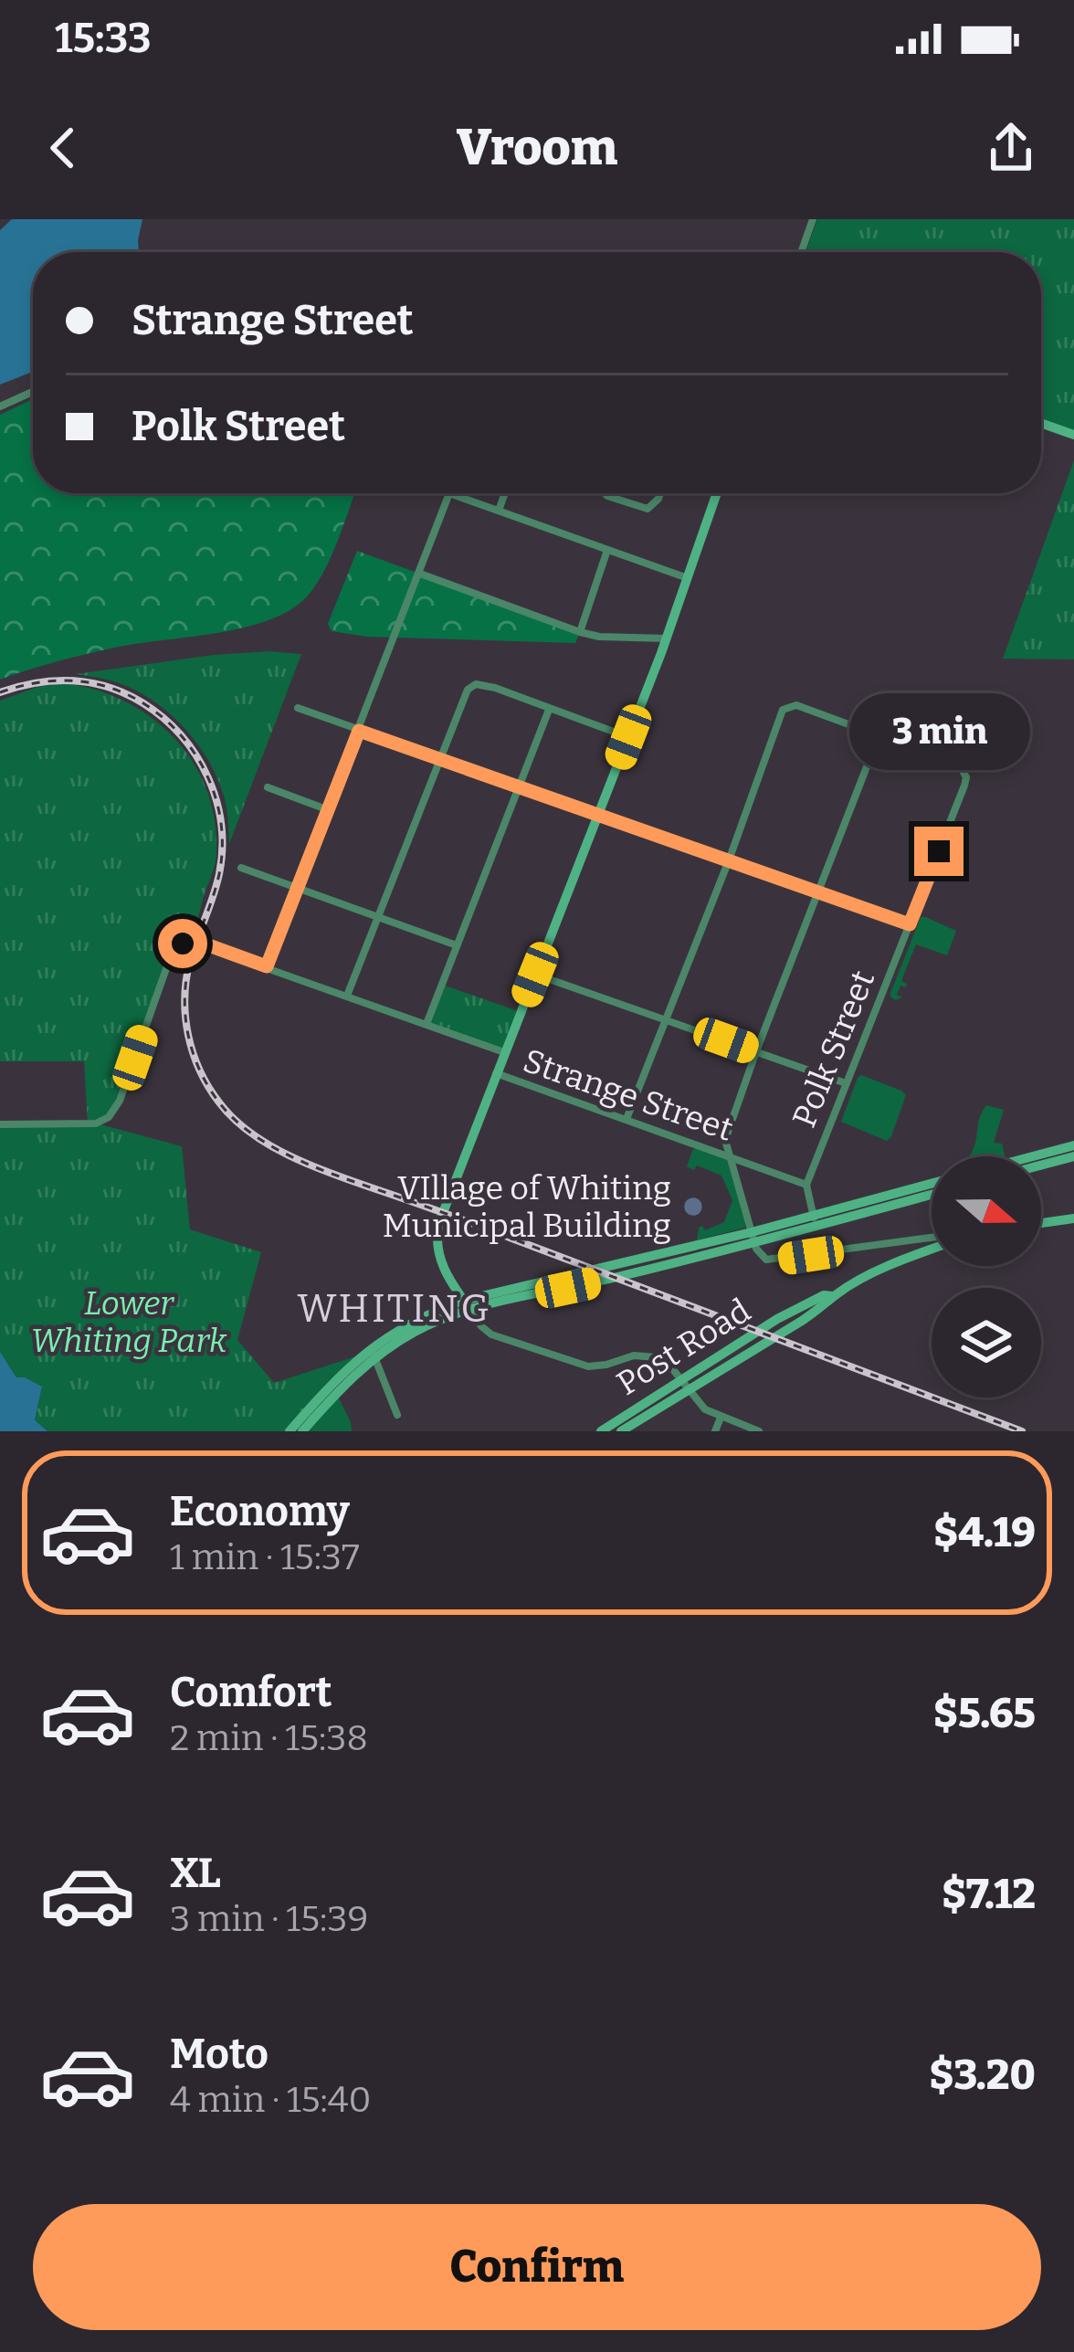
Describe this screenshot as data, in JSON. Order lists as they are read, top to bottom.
{
  "streets": {
    "main road": ["Post Road"],
    "street": ["Polk Street", "Strange Street"]
  },
  "crossings": [
    ["Polk Street", "Strange Street"]
  ],
  "districts": ["WHITING"],
  "parks": ["Lower Whiting Park"],
  "places": ["VIllage of Whiting Municipal Building"],
  "north": "right",
  "page": {
    "status": "15:33",
    "header": "Vroom",
    "banner": ["Strange Street", "Polk Street"],
    "bubble": "3 min",
    "list": [
      {
        "name": "Economy",
        "note": "1 min · 15:37",
        "value": "$4.19"
      },
      {
        "name": "Comfort",
        "note": "2 min · 15:38",
        "value": "$5.65"
      },
      {
        "name": "XL",
        "note": "3 min · 15:39",
        "value": "$7.12"
      },
      {
        "name": "Moto",
        "note": "4 min · 15:40",
        "value": "$3.20"
      }
    ],
    "buttons": "Confirm"
  }
}
